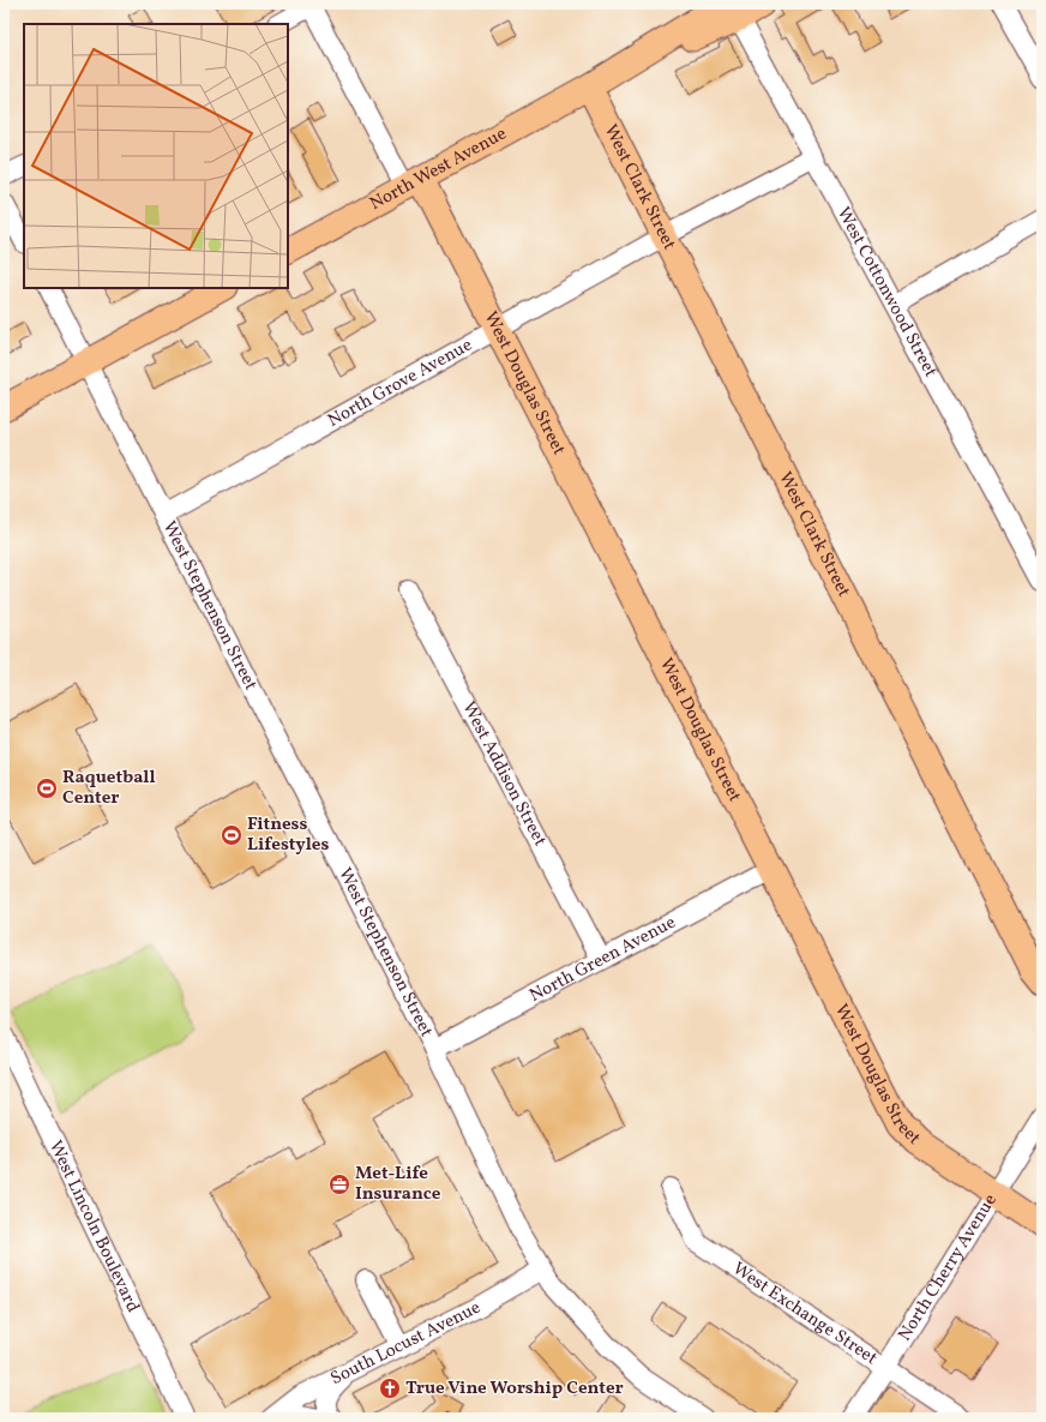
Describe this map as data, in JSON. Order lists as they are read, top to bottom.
{
  "streets": {
    "main road": ["North West Avenue", "West Clark Street", "West Douglas Street"],
    "street": [
      "West Cottonwood Street",
      "North Grove Avenue",
      "West Stephenson Street",
      "West Addison Street",
      "North Green Avenue",
      "West Lincoln Boulevard",
      "North Cherry Avenue",
      "West Exchange Street",
      "South Locust Avenue"
    ]
  },
  "crossings": [
    ["North West Avenue", "West Clark Street"],
    ["North West Avenue", "West Cottonwood Street"],
    ["North West Avenue", "West Douglas Street"],
    ["West Clark Street", "North Grove Avenue"],
    ["West Cottonwood Street", "North Grove Avenue"],
    ["West Douglas Street", "North Grove Avenue"],
    ["West Douglas Street", "North Green Avenue"],
    ["West Douglas Street", "North Cherry Avenue"],
    ["North Grove Avenue", "West Stephenson Street"],
    ["West Stephenson Street", "North Green Avenue"],
    ["West Stephenson Street", "South Locust Avenue"],
    ["West Addison Street", "North Green Avenue"],
    ["North Cherry Avenue", "West Exchange Street"]
  ],
  "places": {
    "sports": ["Raquetball Center", "Fitness Lifestyles"],
    "office": ["Met-Life Insurance"],
    "church": ["True Vine Worship Center"]
  }
}
